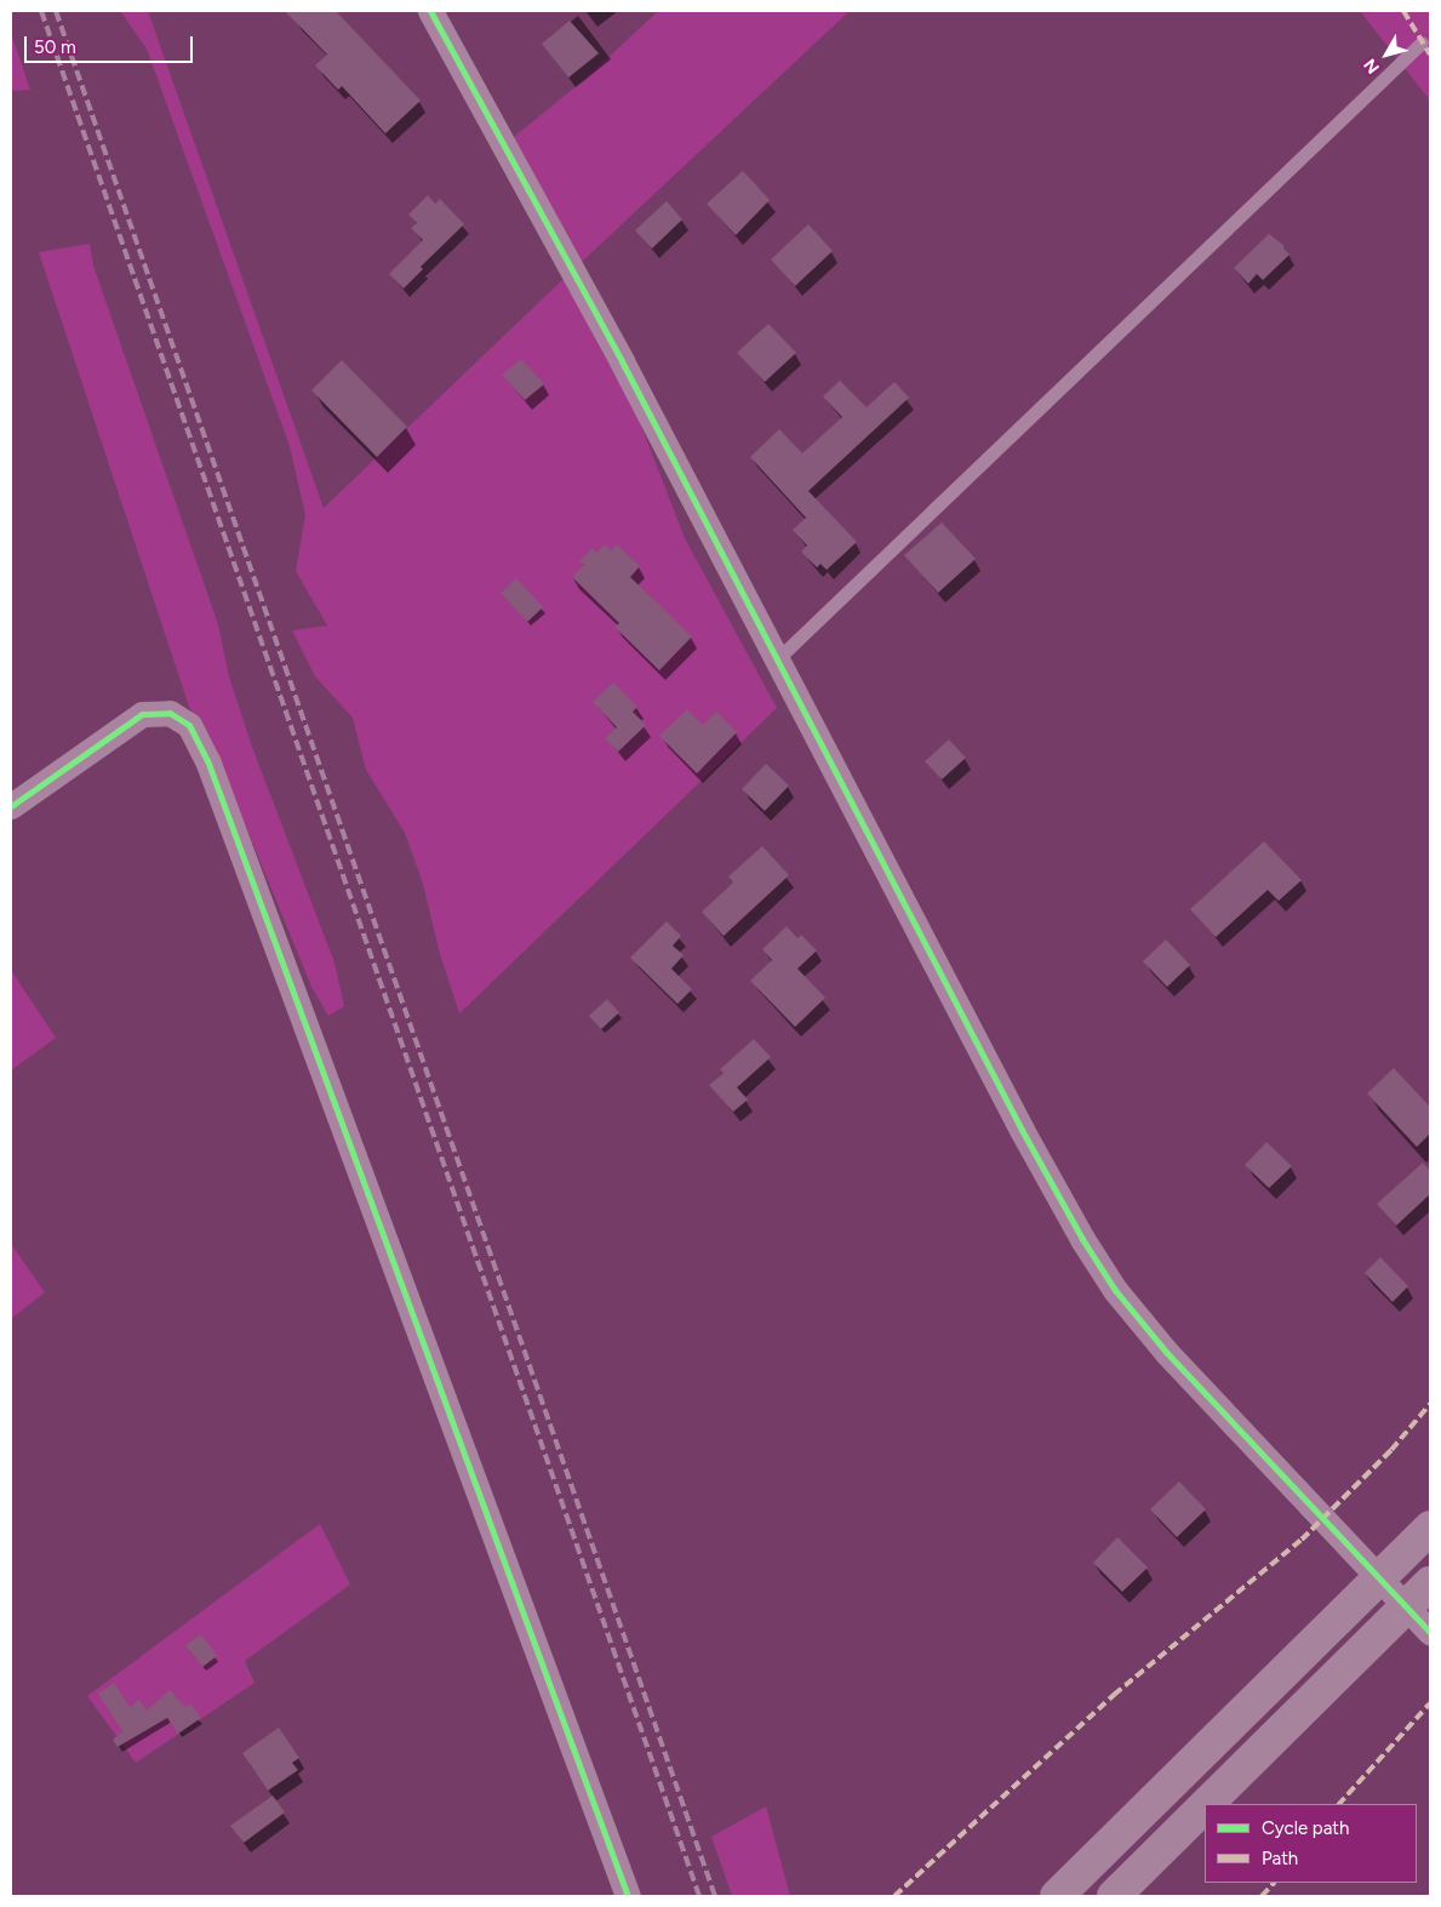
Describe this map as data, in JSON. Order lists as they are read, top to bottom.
{
  "legend": ["Cycle path", "Path"],
  "scale_bar": "50 m",
  "north": "bottom left"
}
